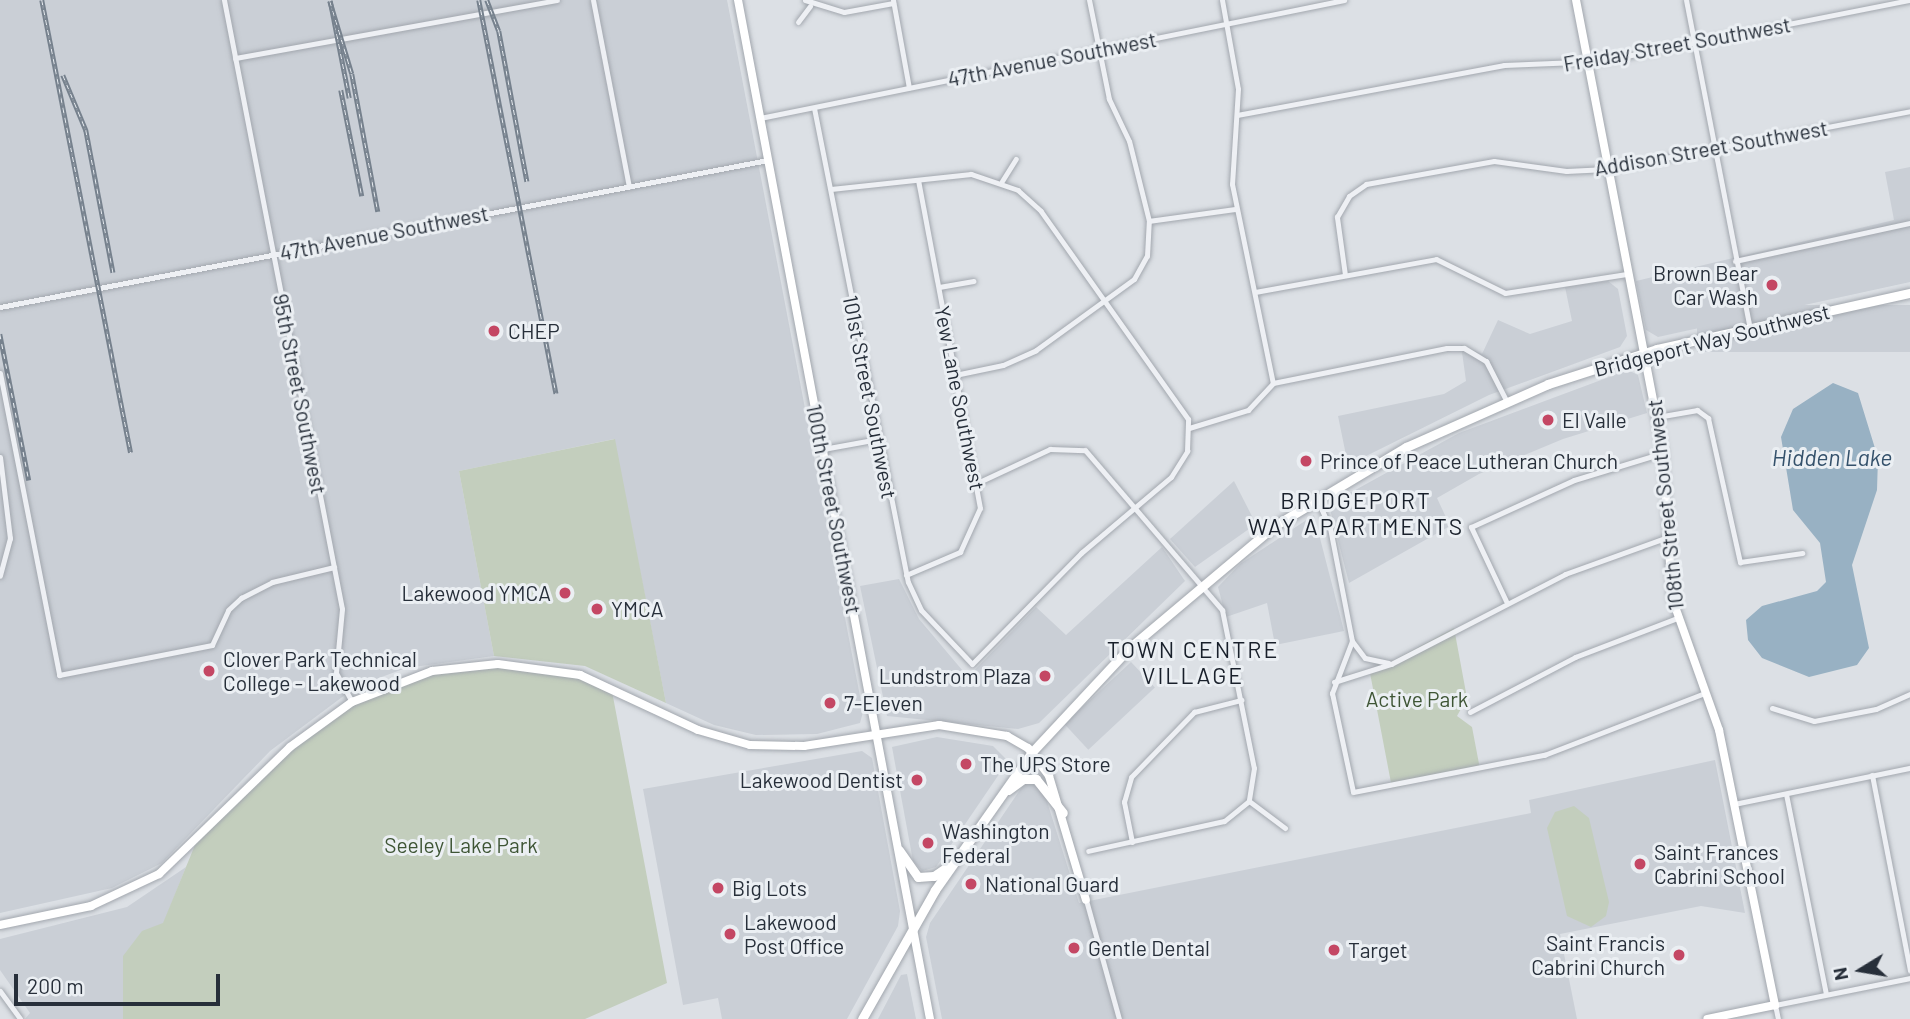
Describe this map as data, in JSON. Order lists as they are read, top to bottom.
{
  "streets": {
    "main road": ["Bridgeport Way Southwest", "108th Street Southwest", "100th Street Southwest"],
    "street": [
      "Freiday Street Southwest",
      "47th Avenue Southwest",
      "Addison Street Southwest",
      "95th Street Southwest",
      "101st Street Southwest",
      "Yew Lane Southwest"
    ]
  },
  "crossings": [
    ["Freiday Street Southwest", "108th Street Southwest"],
    ["47th Avenue Southwest", "95th Street Southwest"],
    ["47th Avenue Southwest", "101st Street Southwest"],
    ["47th Avenue Southwest", "100th Street Southwest"],
    ["Addison Street Southwest", "108th Street Southwest"],
    ["Bridgeport Way Southwest", "108th Street Southwest"],
    ["Bridgeport Way Southwest", "100th Street Southwest"],
    ["101st Street Southwest", "Yew Lane Southwest"]
  ],
  "districts": ["BRIDGEPORT WAY APARTMENTS", "TOWN CENTRE VILLAGE"],
  "water": ["Hidden Lake"],
  "parks": ["Active Park", "Seeley Lake Park"],
  "places": [
    "Brown Bear Car Wash",
    "CHEP",
    "El Valle",
    "Prince of Peace Lutheran Church",
    "Lakewood YMCA",
    "YMCA",
    "Clover Park Technical College - Lakewood",
    "Lundstrom Plaza",
    "7-Eleven",
    "The UPS Store",
    "Lakewood Dentist",
    "Washington Federal",
    "Saint Frances Cabrini School",
    "National Guard",
    "Big Lots",
    "Lakewood Post Office",
    "Gentle Dental",
    "Target",
    "Saint Francis Cabrini Church"
  ],
  "scale_bar": "200 m",
  "north": "left"
}
